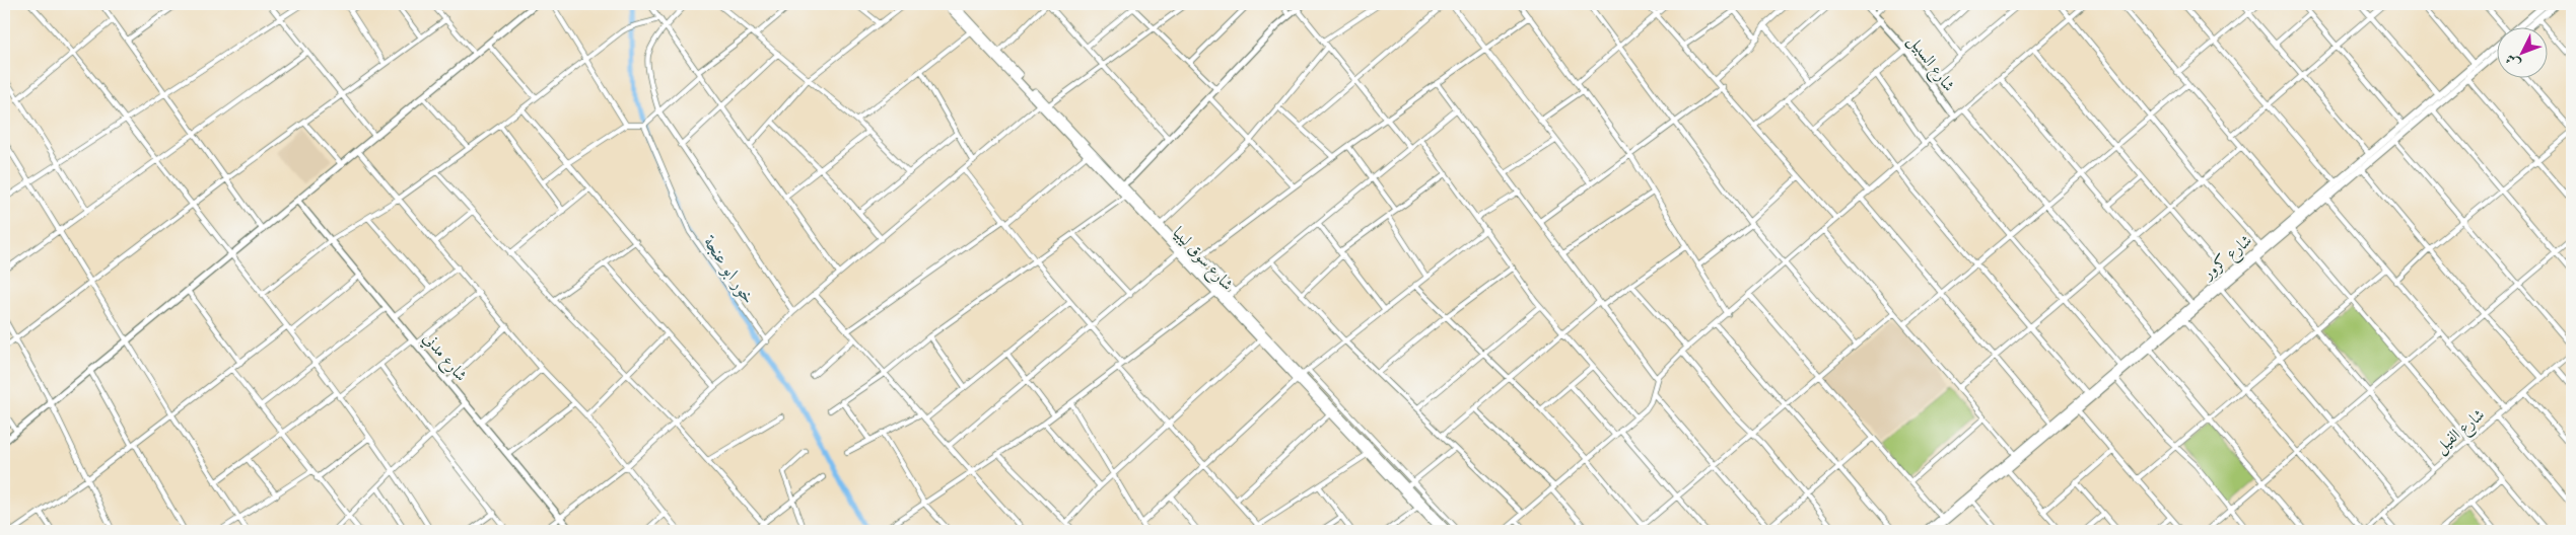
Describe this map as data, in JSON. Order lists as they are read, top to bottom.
{
  "streets": {
    "main road": ["شارع كرور", "شارع سوق ليبيا"],
    "street": ["شارع السبيل", "شارع مدني", "شارع الفيل"]
  },
  "water": ["خور ابو عنجة"],
  "north": "bottom left"
}
